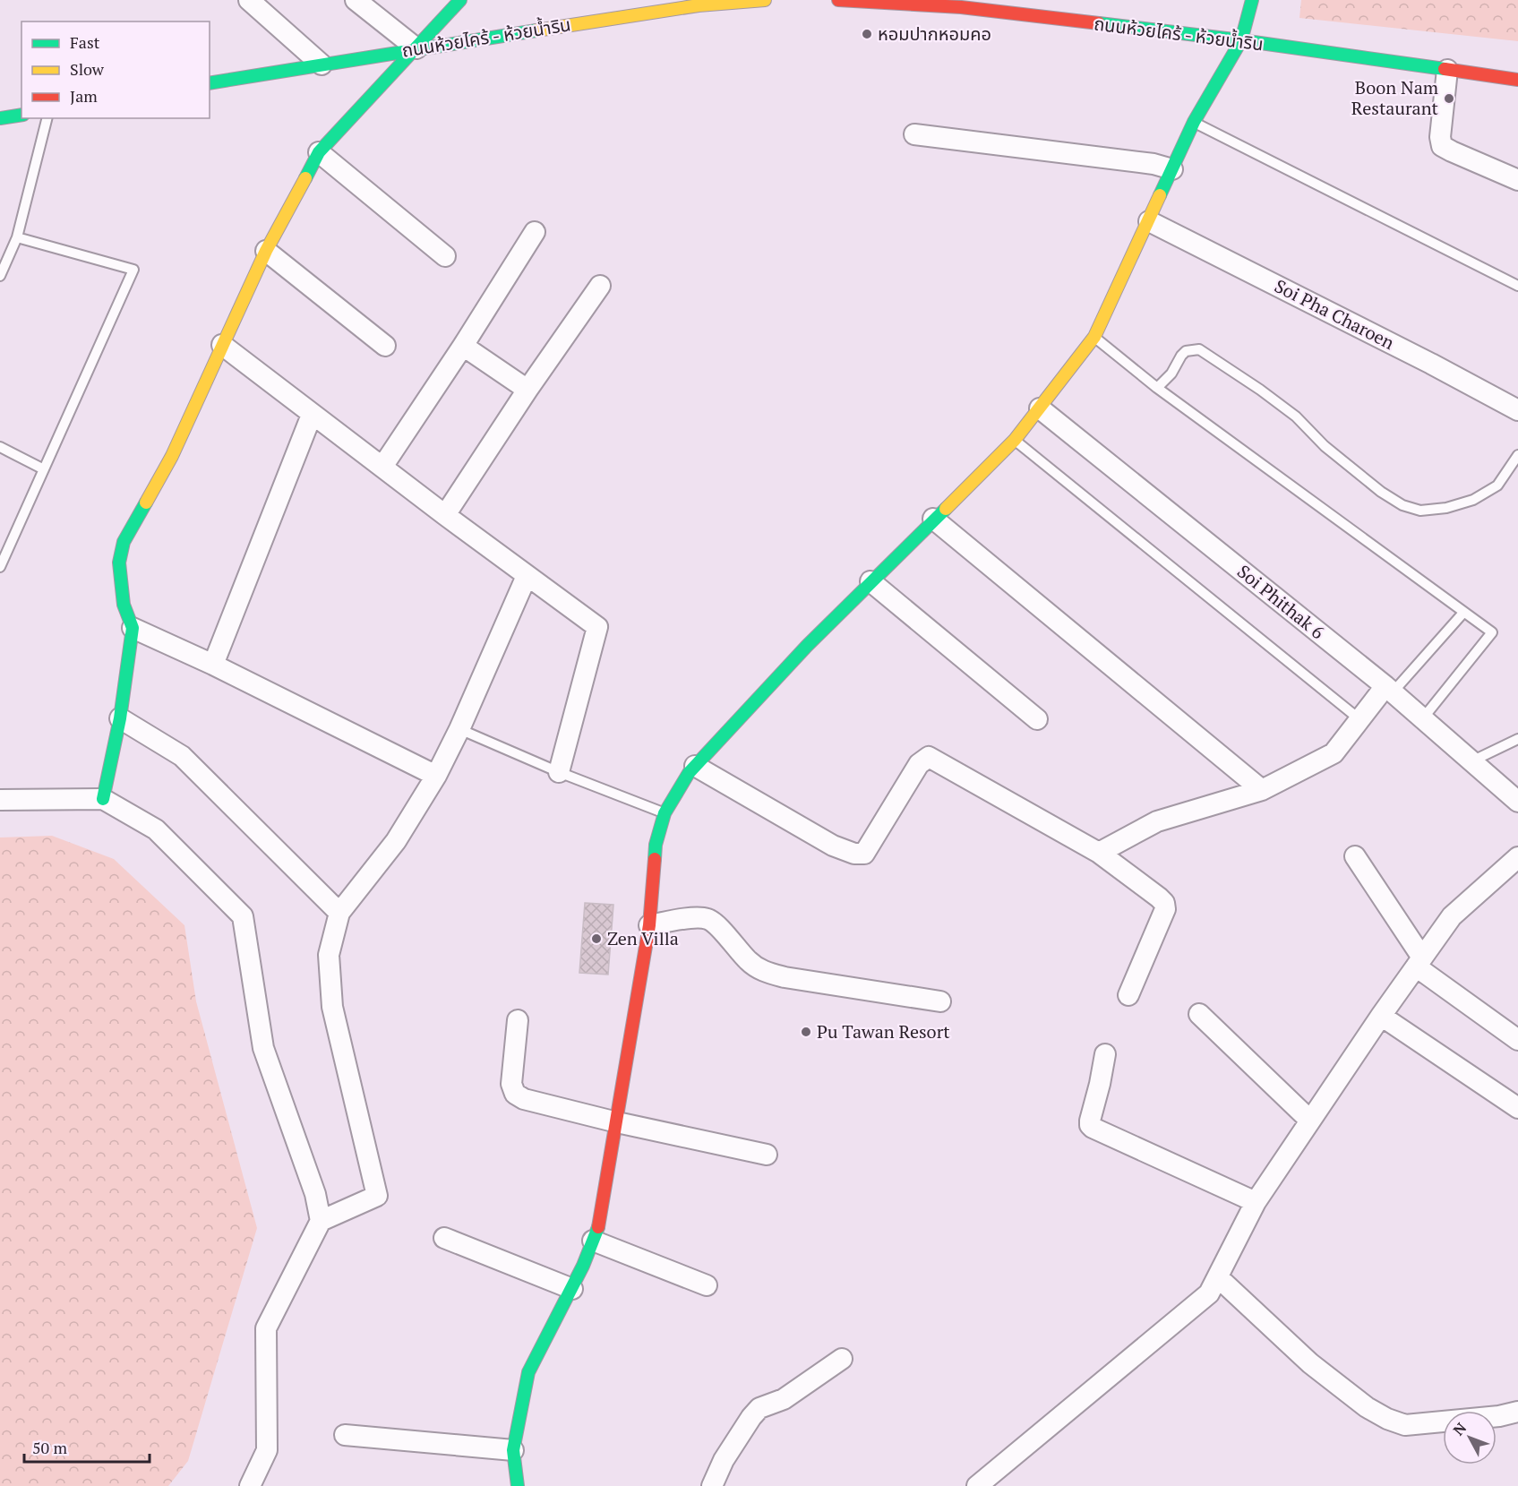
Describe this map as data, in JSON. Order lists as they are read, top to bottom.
{
  "streets": {
    "street": ["ถนนห้วยไคร้ - ห้วยน้ำริน", "Soi Pha Charoen", "Soi Phithak 6"]
  },
  "places": [
    "หอมปากหอมคอ",
    "Boon Nam Restaurant",
    "Zen Villa",
    "Pu Tawan Resort"
  ],
  "legend": ["Fast", "Slow", "Jam"],
  "scale_bar": "50 m",
  "north": "top left"
}
